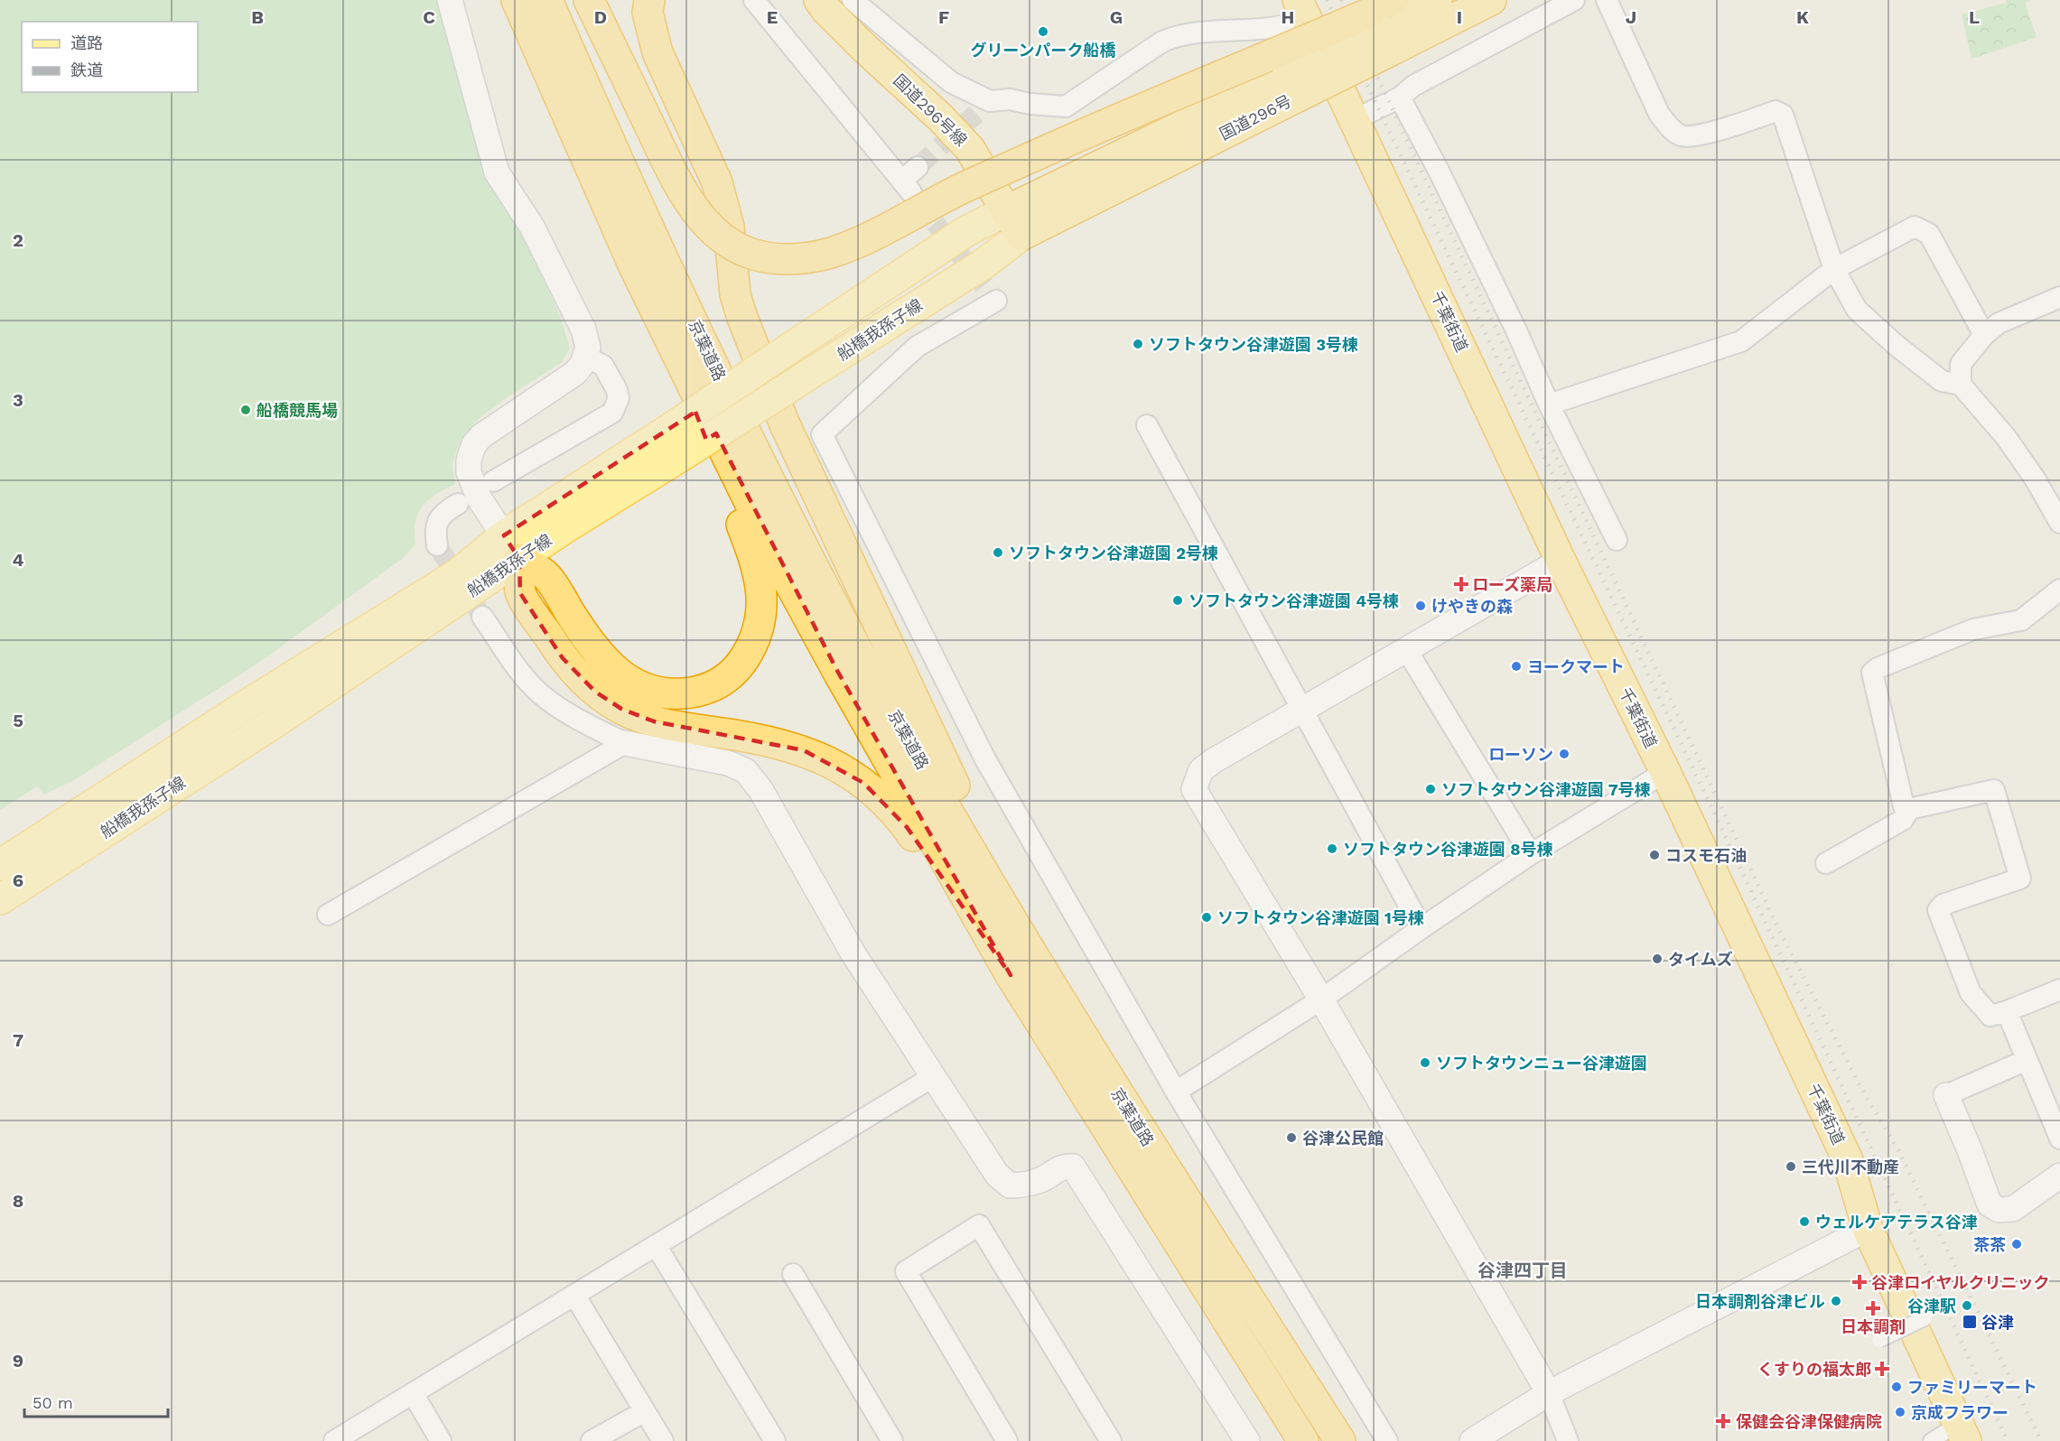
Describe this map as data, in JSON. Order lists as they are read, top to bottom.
{
  "streets": {
    "highway": [
      "国道296号線",
      "国道296号",
      "千葉街道",
      "京葉道路"
    ],
    "main road": ["船橋我孫子線"]
  },
  "crossings": [
    ["国道296号線", "国道296号"],
    ["国道296号線", "船橋我孫子線"],
    ["国道296号", "船橋我孫子線"]
  ],
  "districts": ["谷津四丁目"],
  "places": {
    "other": [
      "グリーンパーク船橋",
      "ソフトタウン谷津遊園 3号棟",
      "船橋競馬場",
      "ソフトタウン谷津遊園 2号棟",
      "ソフトタウン谷津遊園 4号棟",
      "けやきの森",
      "ヨークマート",
      "ローソン",
      "ソフトタウン谷津遊園 7号棟",
      "ソフトタウン谷津遊園 8号棟",
      "コスモ石油",
      "ソフトタウン谷津遊園 1号棟",
      "タイムズ",
      "ソフトタウンニュー谷津遊園",
      "谷津公民館",
      "三代川不動産",
      "ウェルケアテラス谷津",
      "茶茶",
      "日本調剤谷津ビル",
      "谷津駅",
      "ファミリーマート",
      "京成フラワー"
    ],
    "health": [
      "ローズ薬局",
      "谷津ロイヤルクリニック",
      "日本調剤",
      "くすりの福太郎",
      "保健会谷津保健病院"
    ],
    "transit": ["谷津"]
  },
  "legend": ["道路", "鉄道"],
  "scale_bar": "50 m",
  "grid": {
    "columns": [
      "B",
      "C",
      "D",
      "E",
      "F",
      "G",
      "H",
      "I",
      "J",
      "K",
      "L"
    ],
    "rows": [
      "2",
      "3",
      "4",
      "5",
      "6",
      "7",
      "8",
      "9"
    ]
  }
}
